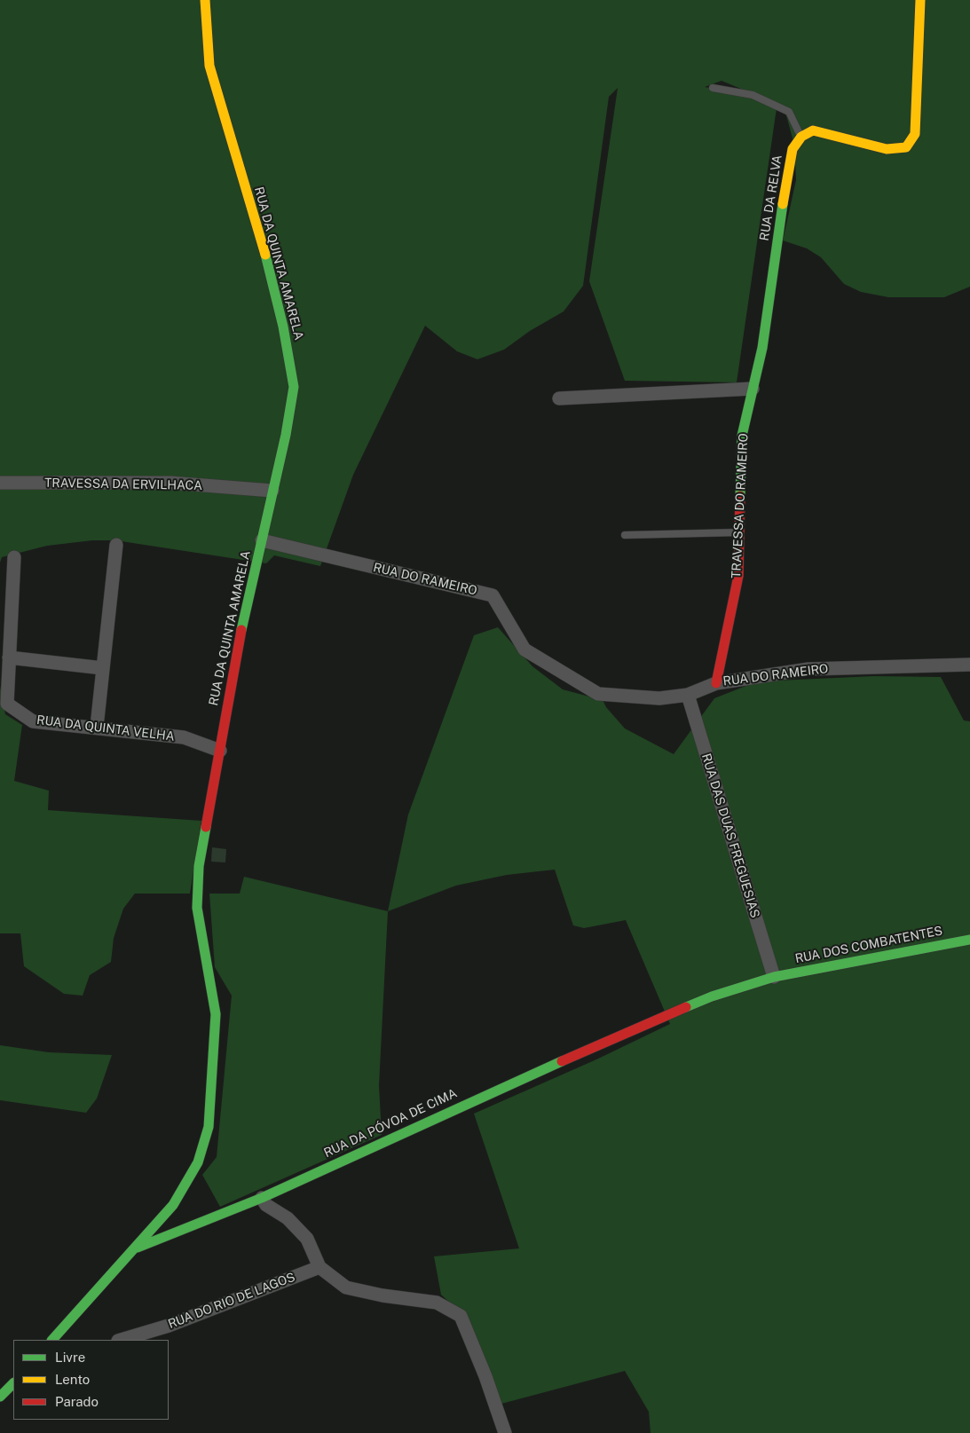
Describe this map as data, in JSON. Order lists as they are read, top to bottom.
{
  "streets": {
    "street": [
      "RUA DA RELVA",
      "RUA DA QUINTA AMARELA",
      "TRAVESSA DA ERVILHACA",
      "TRAVESSA DO RAMEIRO",
      "RUA DO RAMEIRO",
      "RUA DA QUINTA VELHA",
      "RUA DAS DUAS FREGUESIAS",
      "RUA DOS COMBATENTES",
      "RUA DA PÓVOA DE CIMA",
      "RUA DO RIO DE LAGOS"
    ]
  },
  "crossings": [
    ["RUA DA RELVA", "TRAVESSA DO RAMEIRO"],
    ["RUA DA QUINTA AMARELA", "TRAVESSA DA ERVILHACA"],
    ["RUA DA QUINTA AMARELA", "RUA DO RAMEIRO"],
    ["RUA DA QUINTA AMARELA", "RUA DA QUINTA VELHA"],
    ["RUA DA QUINTA AMARELA", "RUA DA PÓVOA DE CIMA"],
    ["TRAVESSA DO RAMEIRO", "RUA DO RAMEIRO"],
    ["RUA DO RAMEIRO", "RUA DAS DUAS FREGUESIAS"],
    ["RUA DAS DUAS FREGUESIAS", "RUA DOS COMBATENTES"],
    ["RUA DAS DUAS FREGUESIAS", "RUA DA PÓVOA DE CIMA"],
    ["RUA DOS COMBATENTES", "RUA DA PÓVOA DE CIMA"]
  ],
  "legend": ["Livre", "Lento", "Parado"]
}
